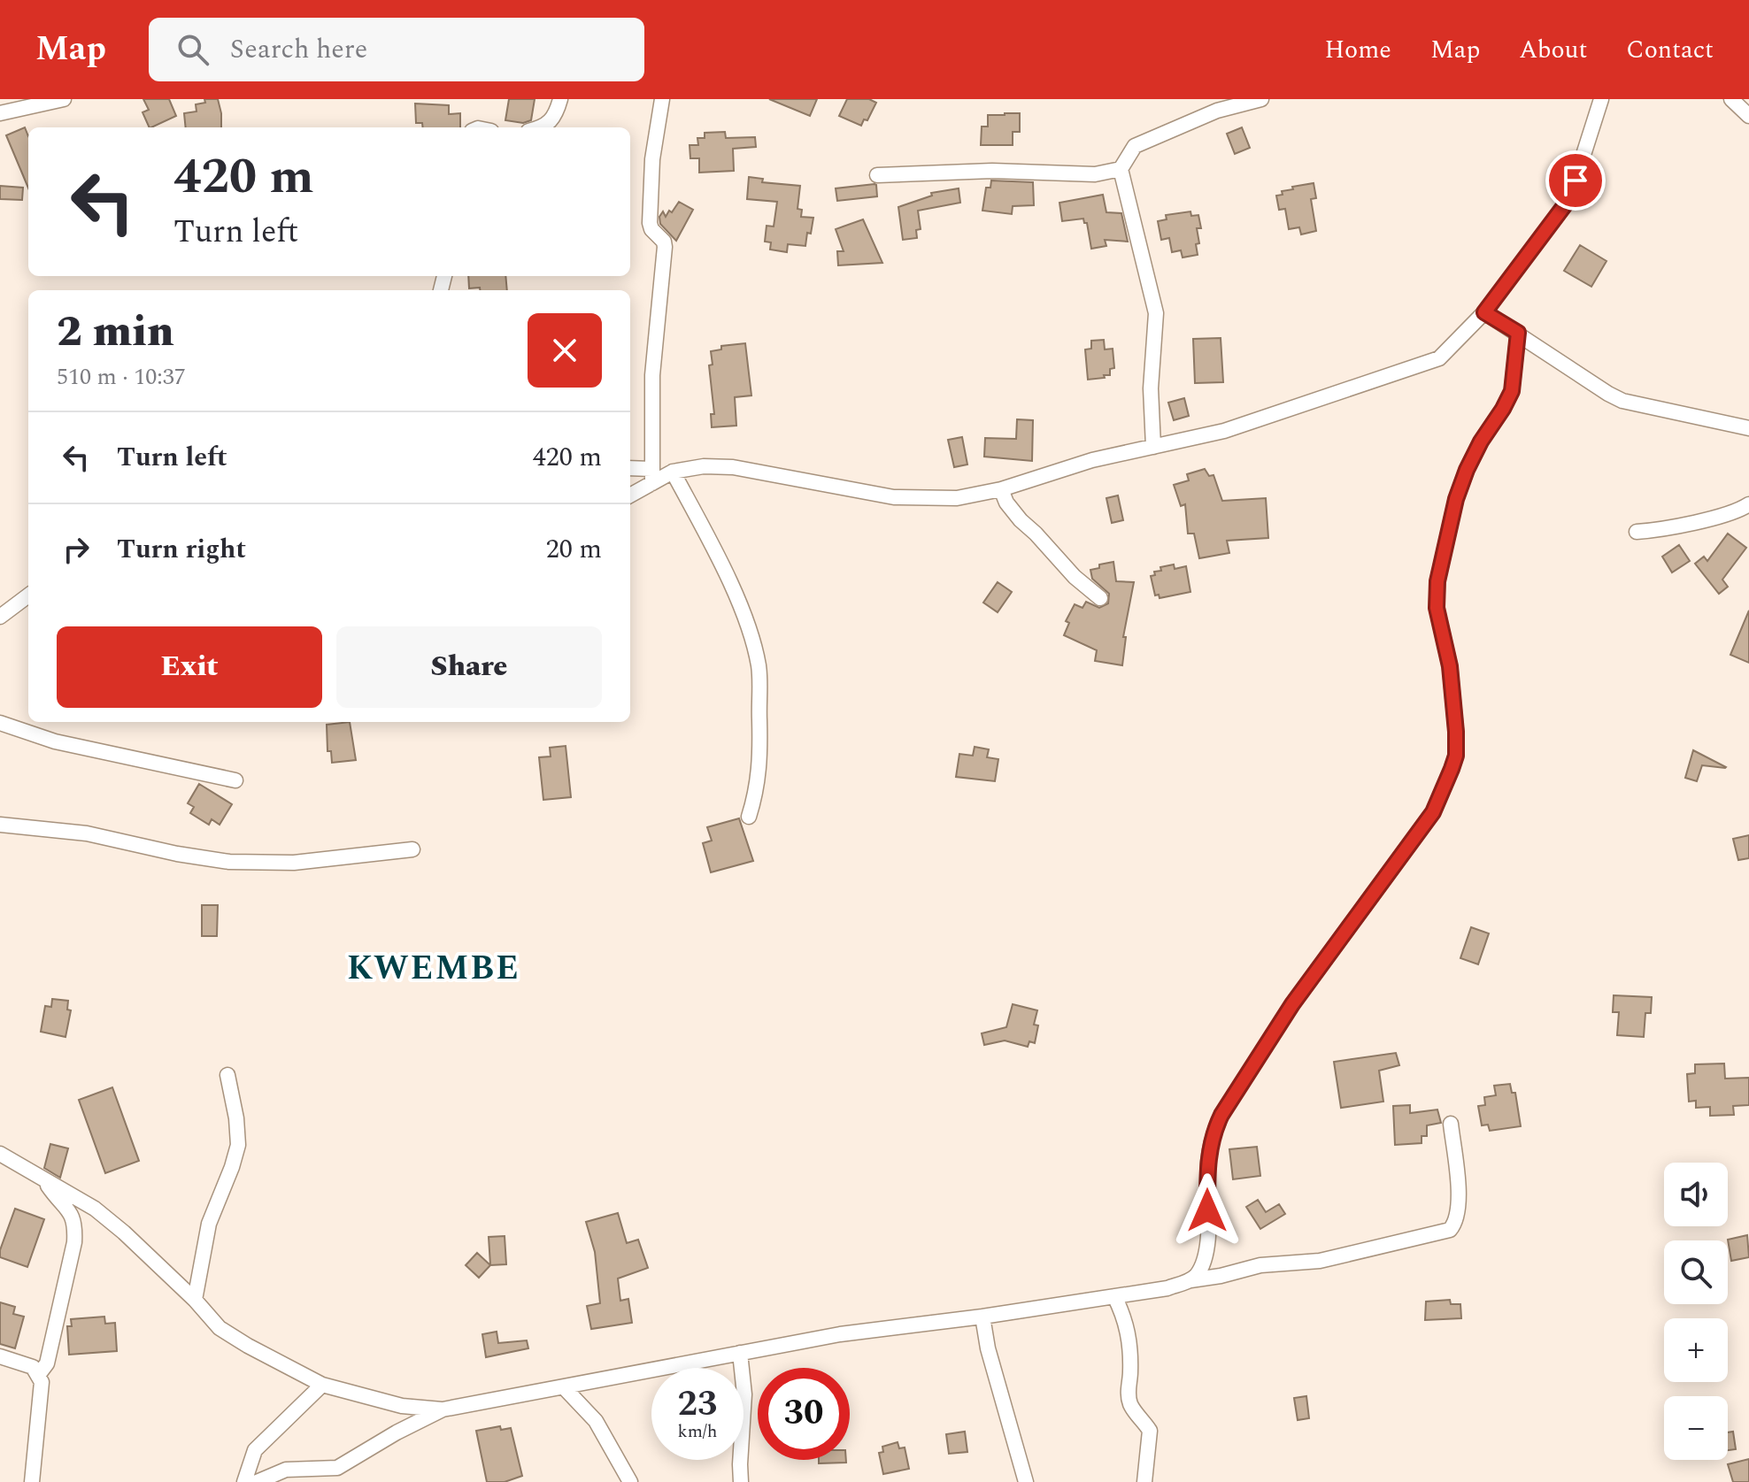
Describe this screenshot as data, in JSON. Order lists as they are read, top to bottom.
{
  "districts": ["KWEMBE"],
  "page": {
    "header": "Map",
    "search": "Search here",
    "nav": [
      "Home",
      "Map",
      "About",
      "Contact"
    ],
    "turn": ["420 m", "Turn left"],
    "heading": ["2 min", "510 m · 10:37"],
    "list": [
      {
        "name": "Turn left",
        "value": "420 m"
      },
      {
        "name": "Turn right",
        "value": "20 m"
      }
    ],
    "buttons": ["Exit", "Share"],
    "map_buttons": ["+", "−"],
    "speed": "23 km/h",
    "limit": "30"
  }
}
